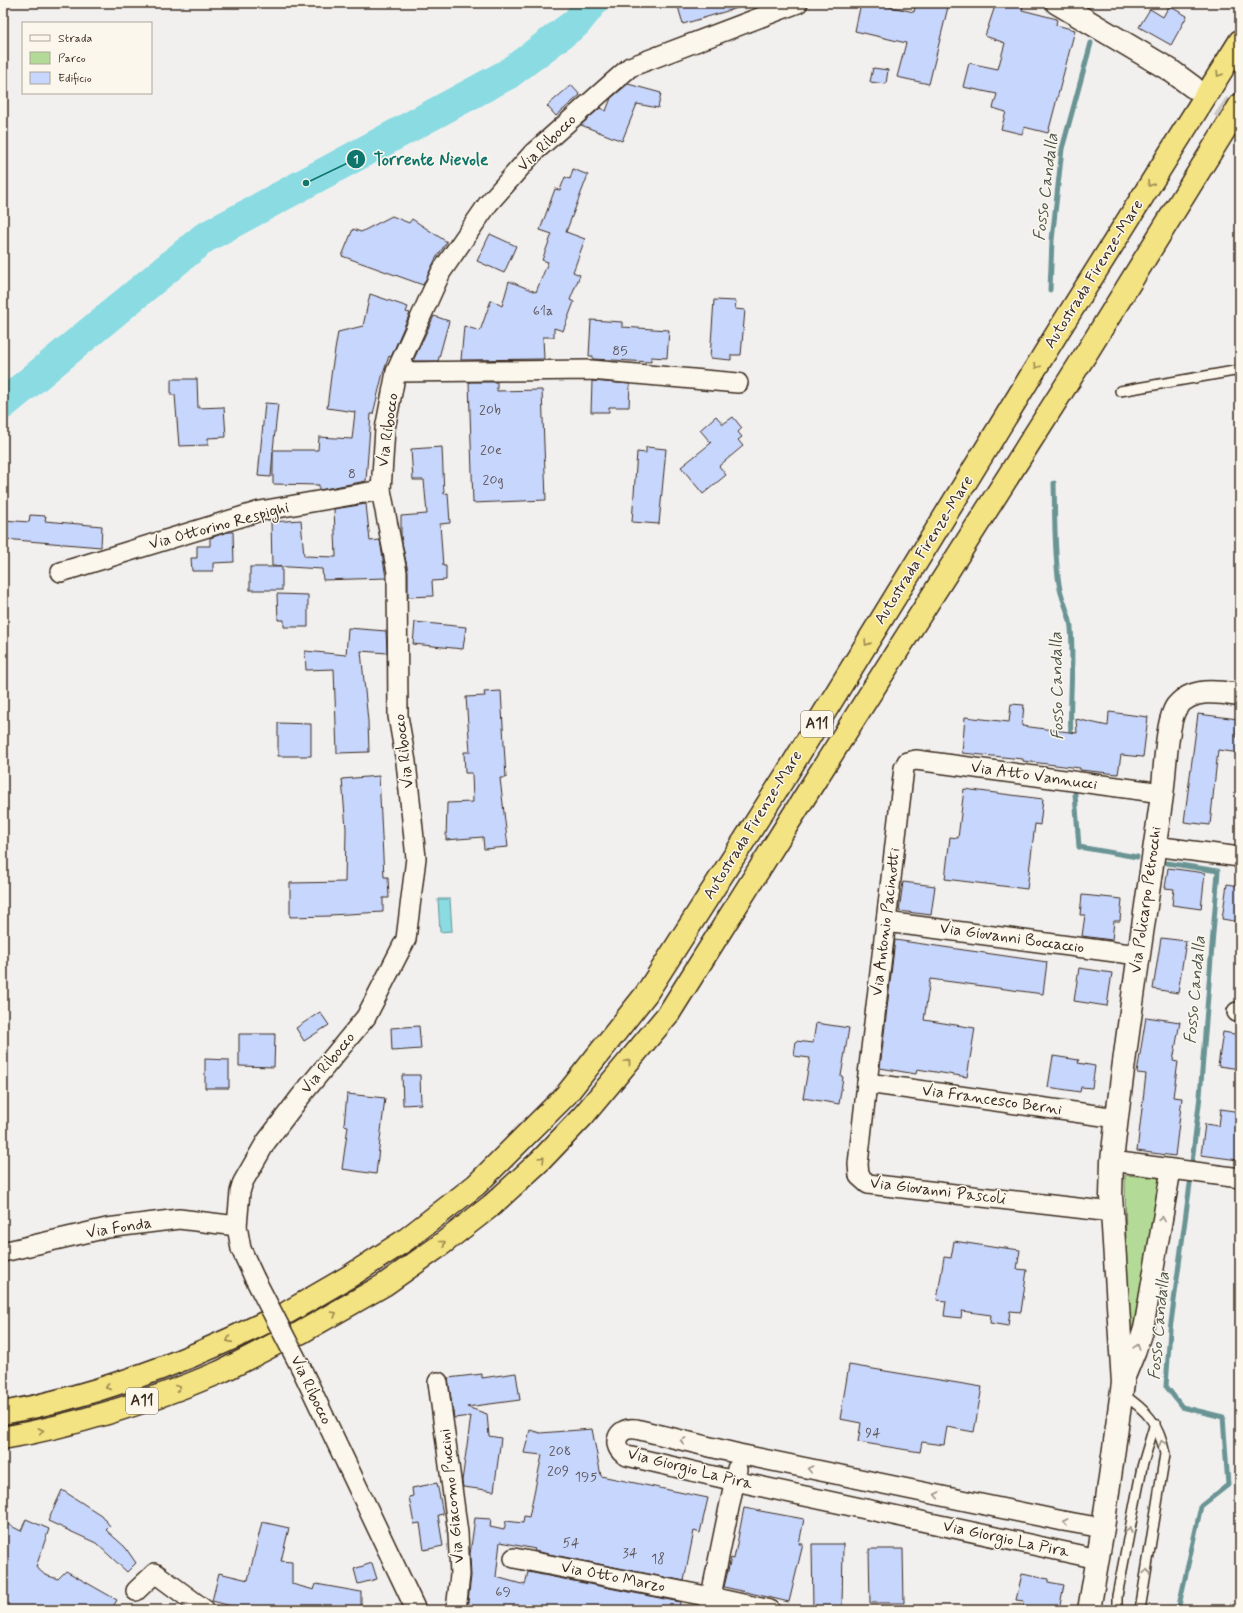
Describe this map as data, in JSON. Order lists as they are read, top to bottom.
{
  "streets": {
    "highway": ["Autostrada Firenze-Mare", "A11"],
    "main road": ["Via Policarpo Petrocchi"],
    "street": [
      "Via Ribocco",
      "Via Ottorino Respighi",
      "Via Atto Vannucci",
      "Via Antonio Pacinotti",
      "Via Giovanni Boccaccio",
      "Via Francesco Berni",
      "Via Giovanni Pascoli",
      "Via Fonda",
      "Via Giorgio La Pira",
      "Via Giacomo Puccini",
      "Via Otto Marzo"
    ]
  },
  "crossings": [
    ["Via Ribocco", "Via Ottorino Respighi"],
    ["Via Ribocco", "Via Fonda"],
    ["Via Atto Vannucci", "Via Policarpo Petrocchi"],
    ["Via Atto Vannucci", "Via Antonio Pacinotti"],
    ["Via Policarpo Petrocchi", "Via Giovanni Boccaccio"],
    ["Via Policarpo Petrocchi", "Via Francesco Berni"],
    ["Via Policarpo Petrocchi", "Via Giovanni Pascoli"],
    ["Via Policarpo Petrocchi", "Via Giorgio La Pira"],
    ["Via Antonio Pacinotti", "Via Giovanni Boccaccio"],
    ["Via Antonio Pacinotti", "Via Francesco Berni"],
    ["Via Antonio Pacinotti", "Via Giovanni Pascoli"],
    ["Via Francesco Berni", "Via Giovanni Pascoli"]
  ],
  "water": ["Fosso Candalla"],
  "places": ["Torrente Nievole"],
  "house_numbers": [
    "61a",
    "85",
    "20b",
    "20e",
    "8",
    "20g",
    "94",
    "208",
    "209",
    "195",
    "54",
    "34",
    "18",
    "69"
  ],
  "legend": ["Strada", "Parco", "Edificio"]
}
